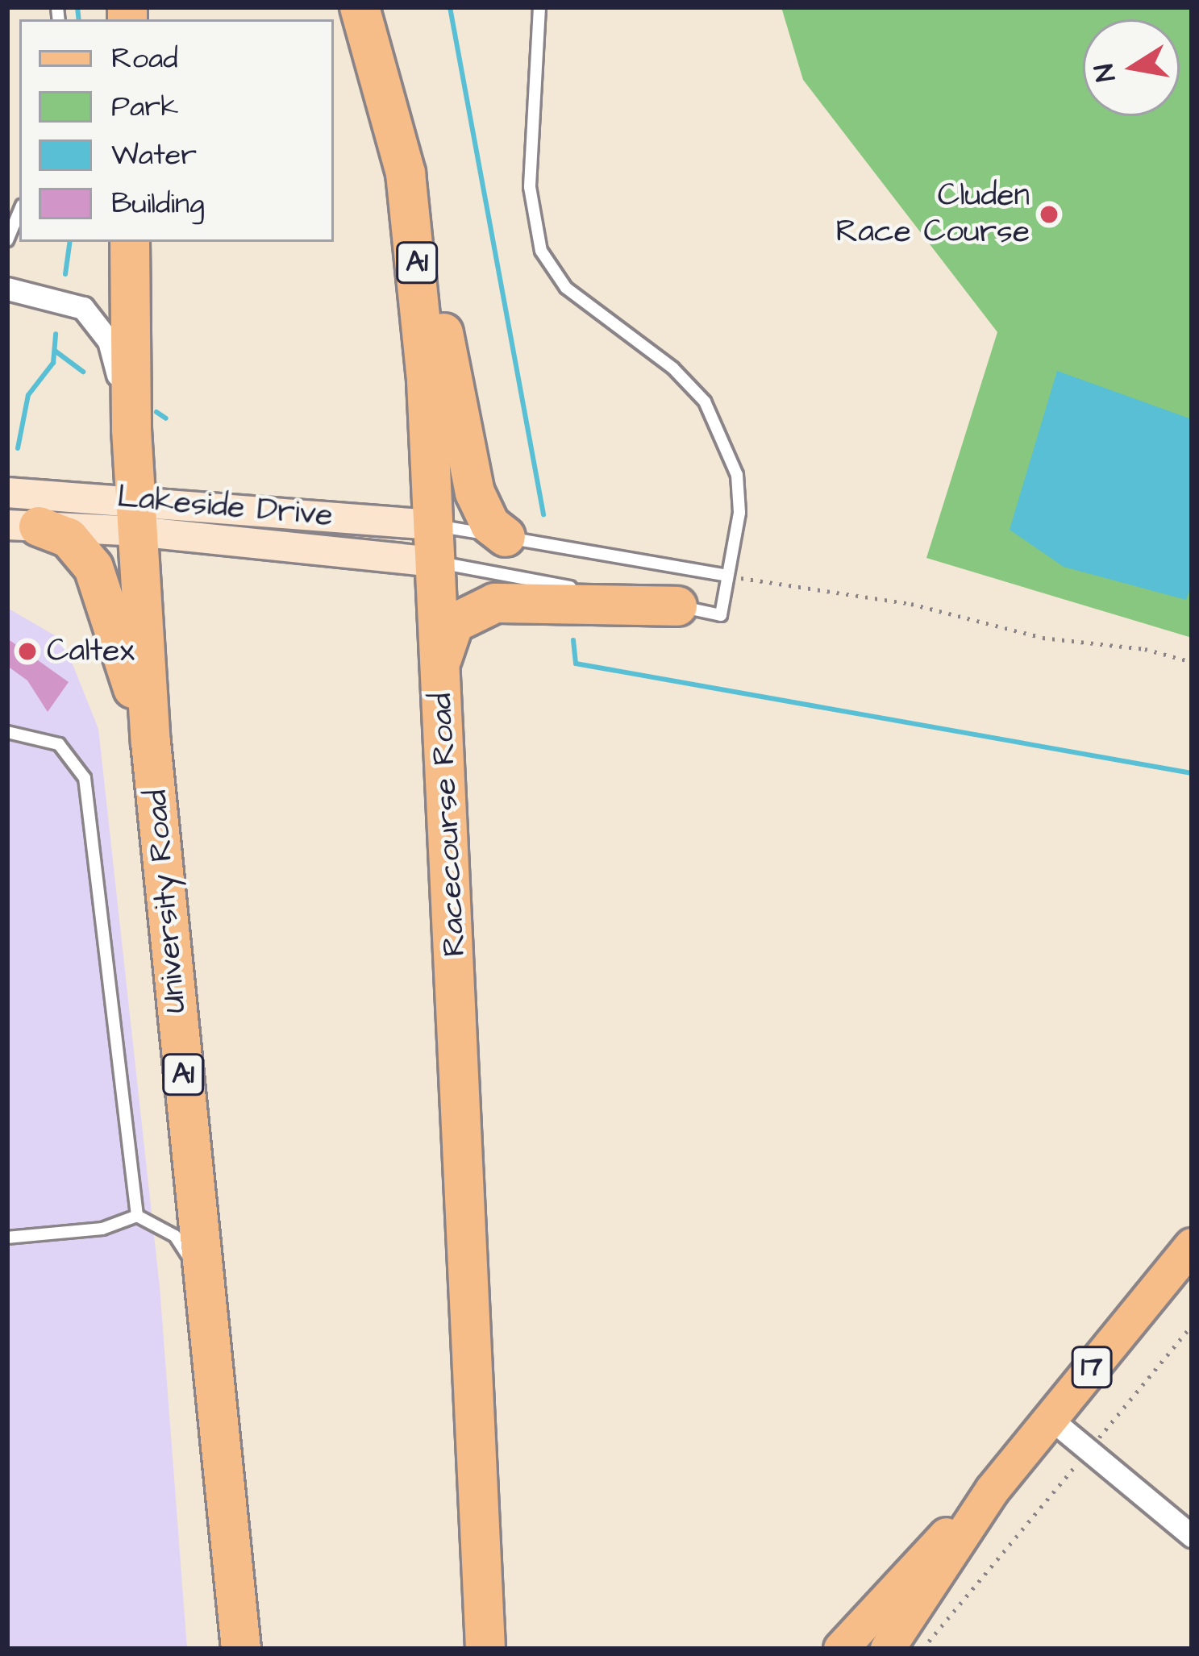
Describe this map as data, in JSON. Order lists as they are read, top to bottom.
{
  "streets": {
    "highway": ["A1", "Racecourse Road", "University Road"],
    "main road": ["17"],
    "street": ["Lakeside Drive"]
  },
  "crossings": [
    ["A1", "Lakeside Drive"],
    ["A1", "University Road"],
    ["Lakeside Drive", "Racecourse Road"],
    ["Lakeside Drive", "University Road"]
  ],
  "places": ["Cluden Race Course", "Caltex"],
  "legend": [
    "Road",
    "Park",
    "Water",
    "Building"
  ],
  "north": "left"
}
